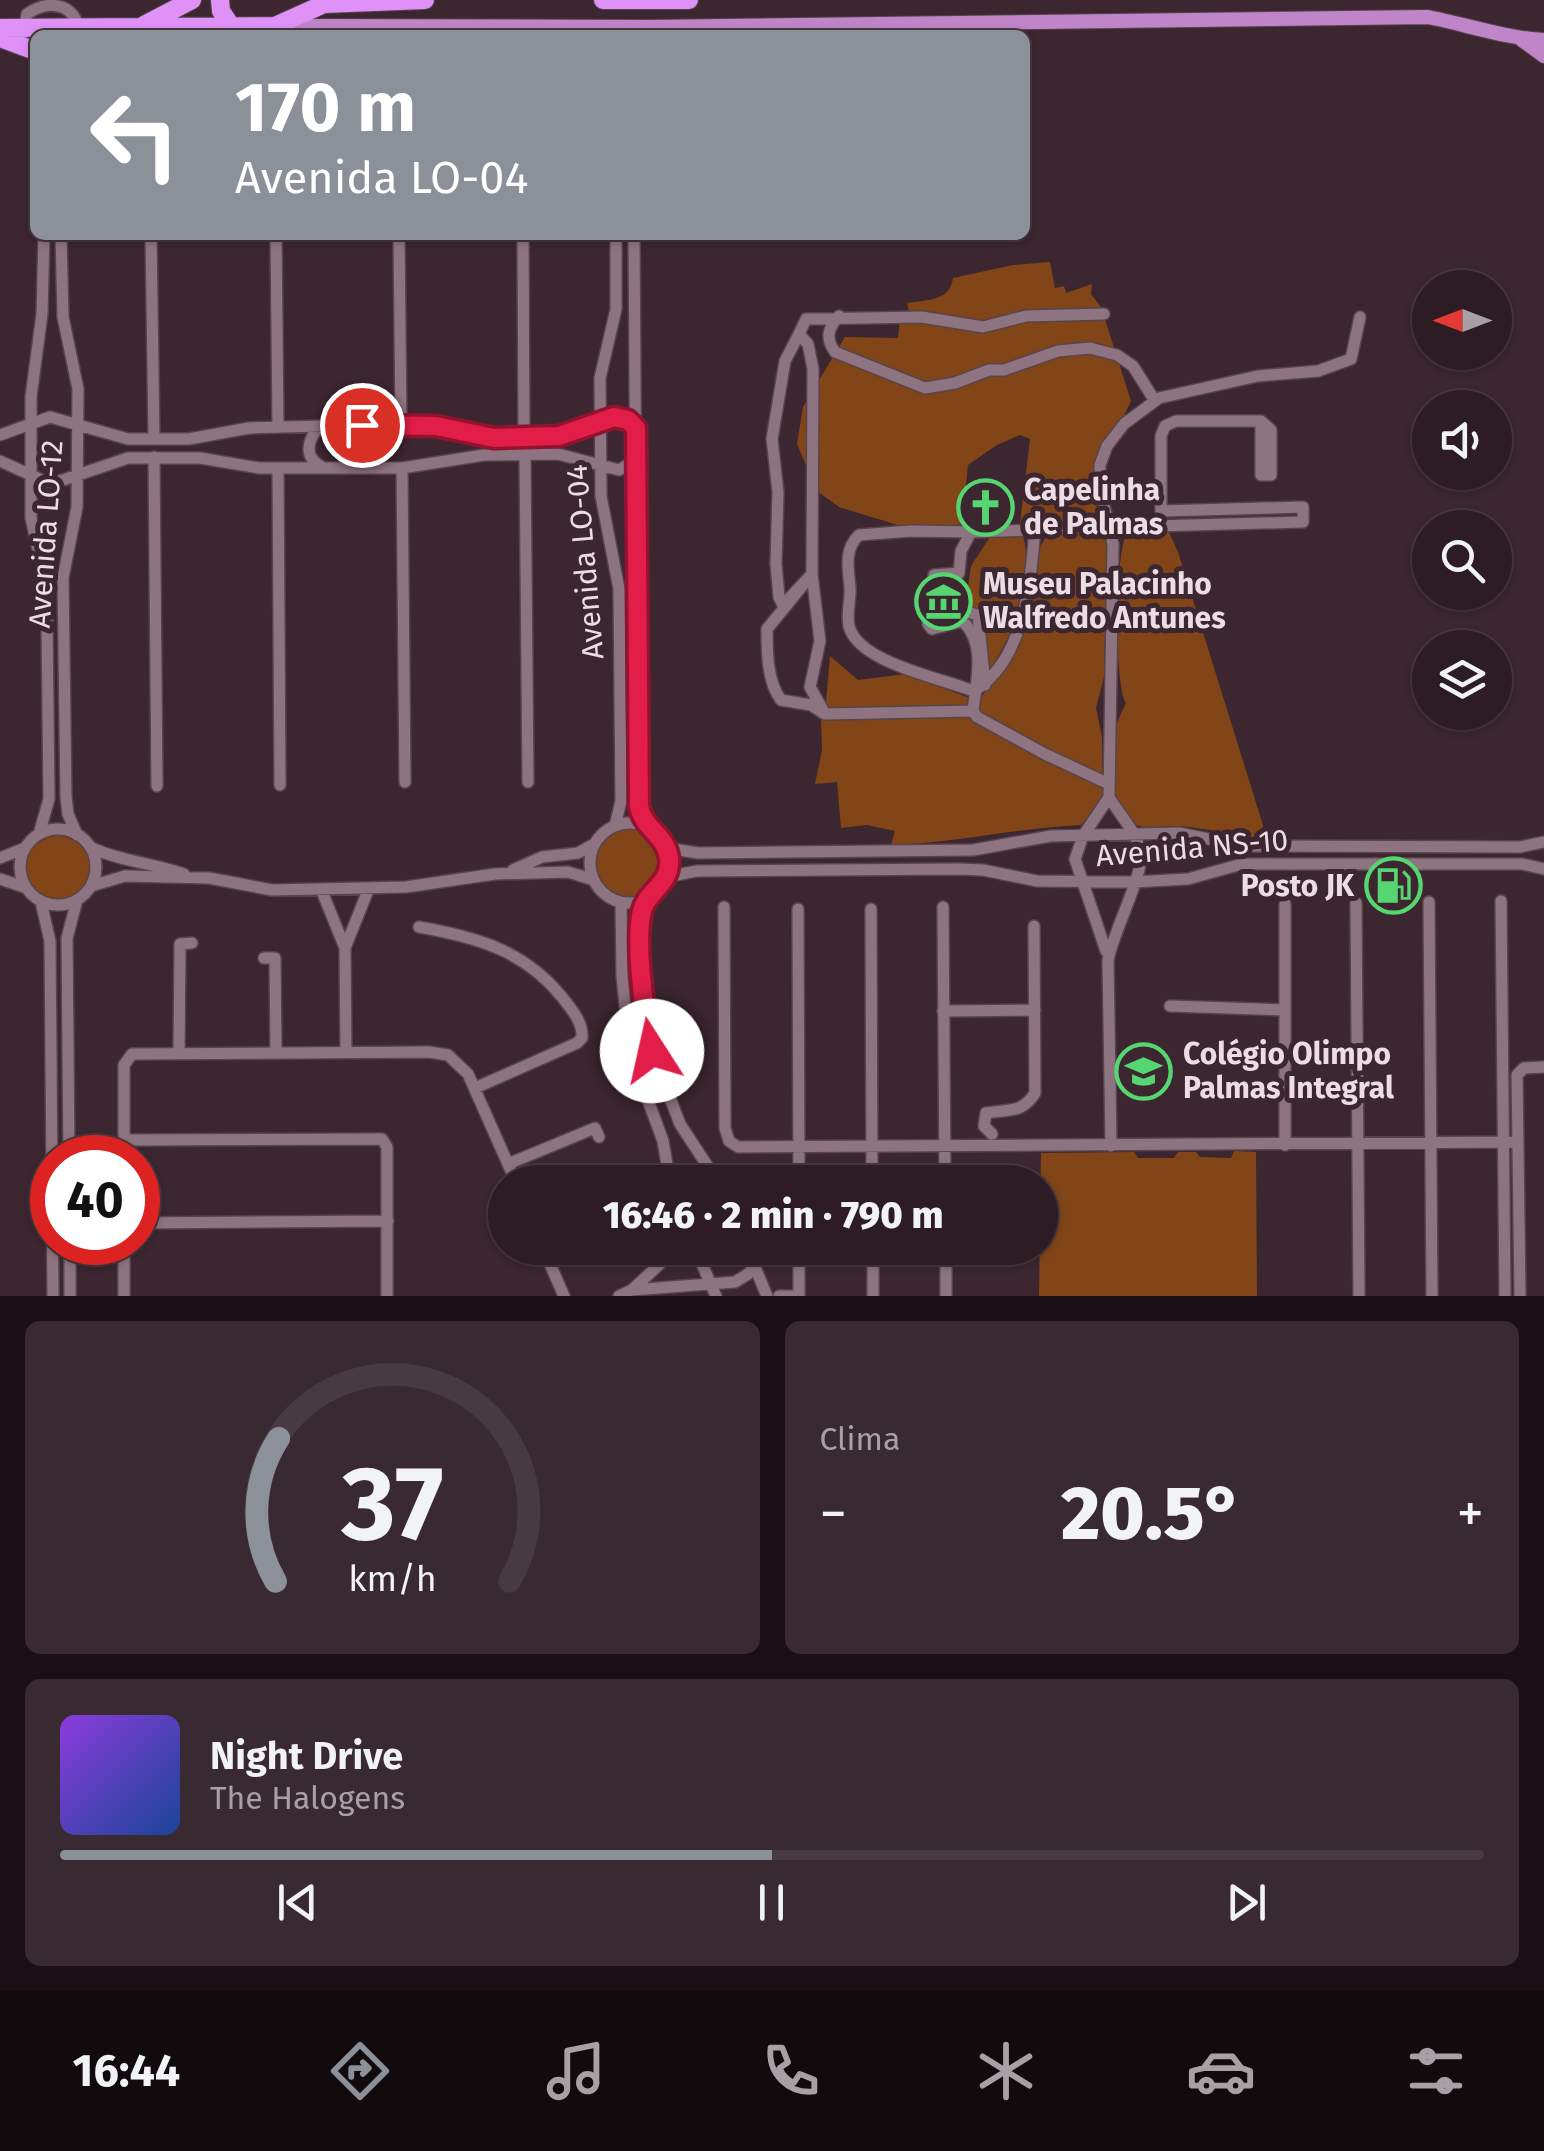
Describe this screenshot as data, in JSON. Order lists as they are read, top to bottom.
{
  "streets": {
    "street": ["Avenida LO-12", "Avenida LO-04", "Avenida NS-10"]
  },
  "crossings": [
    ["Avenida LO-04", "Avenida NS-10"]
  ],
  "places": {
    "church": ["Capelinha de Palmas"],
    "museum": ["Museu Palacinho Walfredo Antunes"],
    "fuel station": ["Posto JK"],
    "school or university": ["Colégio Olimpo Palmas Integral"]
  },
  "north": "left",
  "page": {
    "turn": ["170 m", "Avenida LO-04"],
    "limit": "40",
    "trip": "16:46 · 2 min · 790 m",
    "tile": "Clima",
    "heat": ["−", "20.5°", "+"],
    "song": ["Night Drive", "The Halogens"],
    "tabs": "16:44",
    "gauge": ["37", "km/h"]
  }
}
